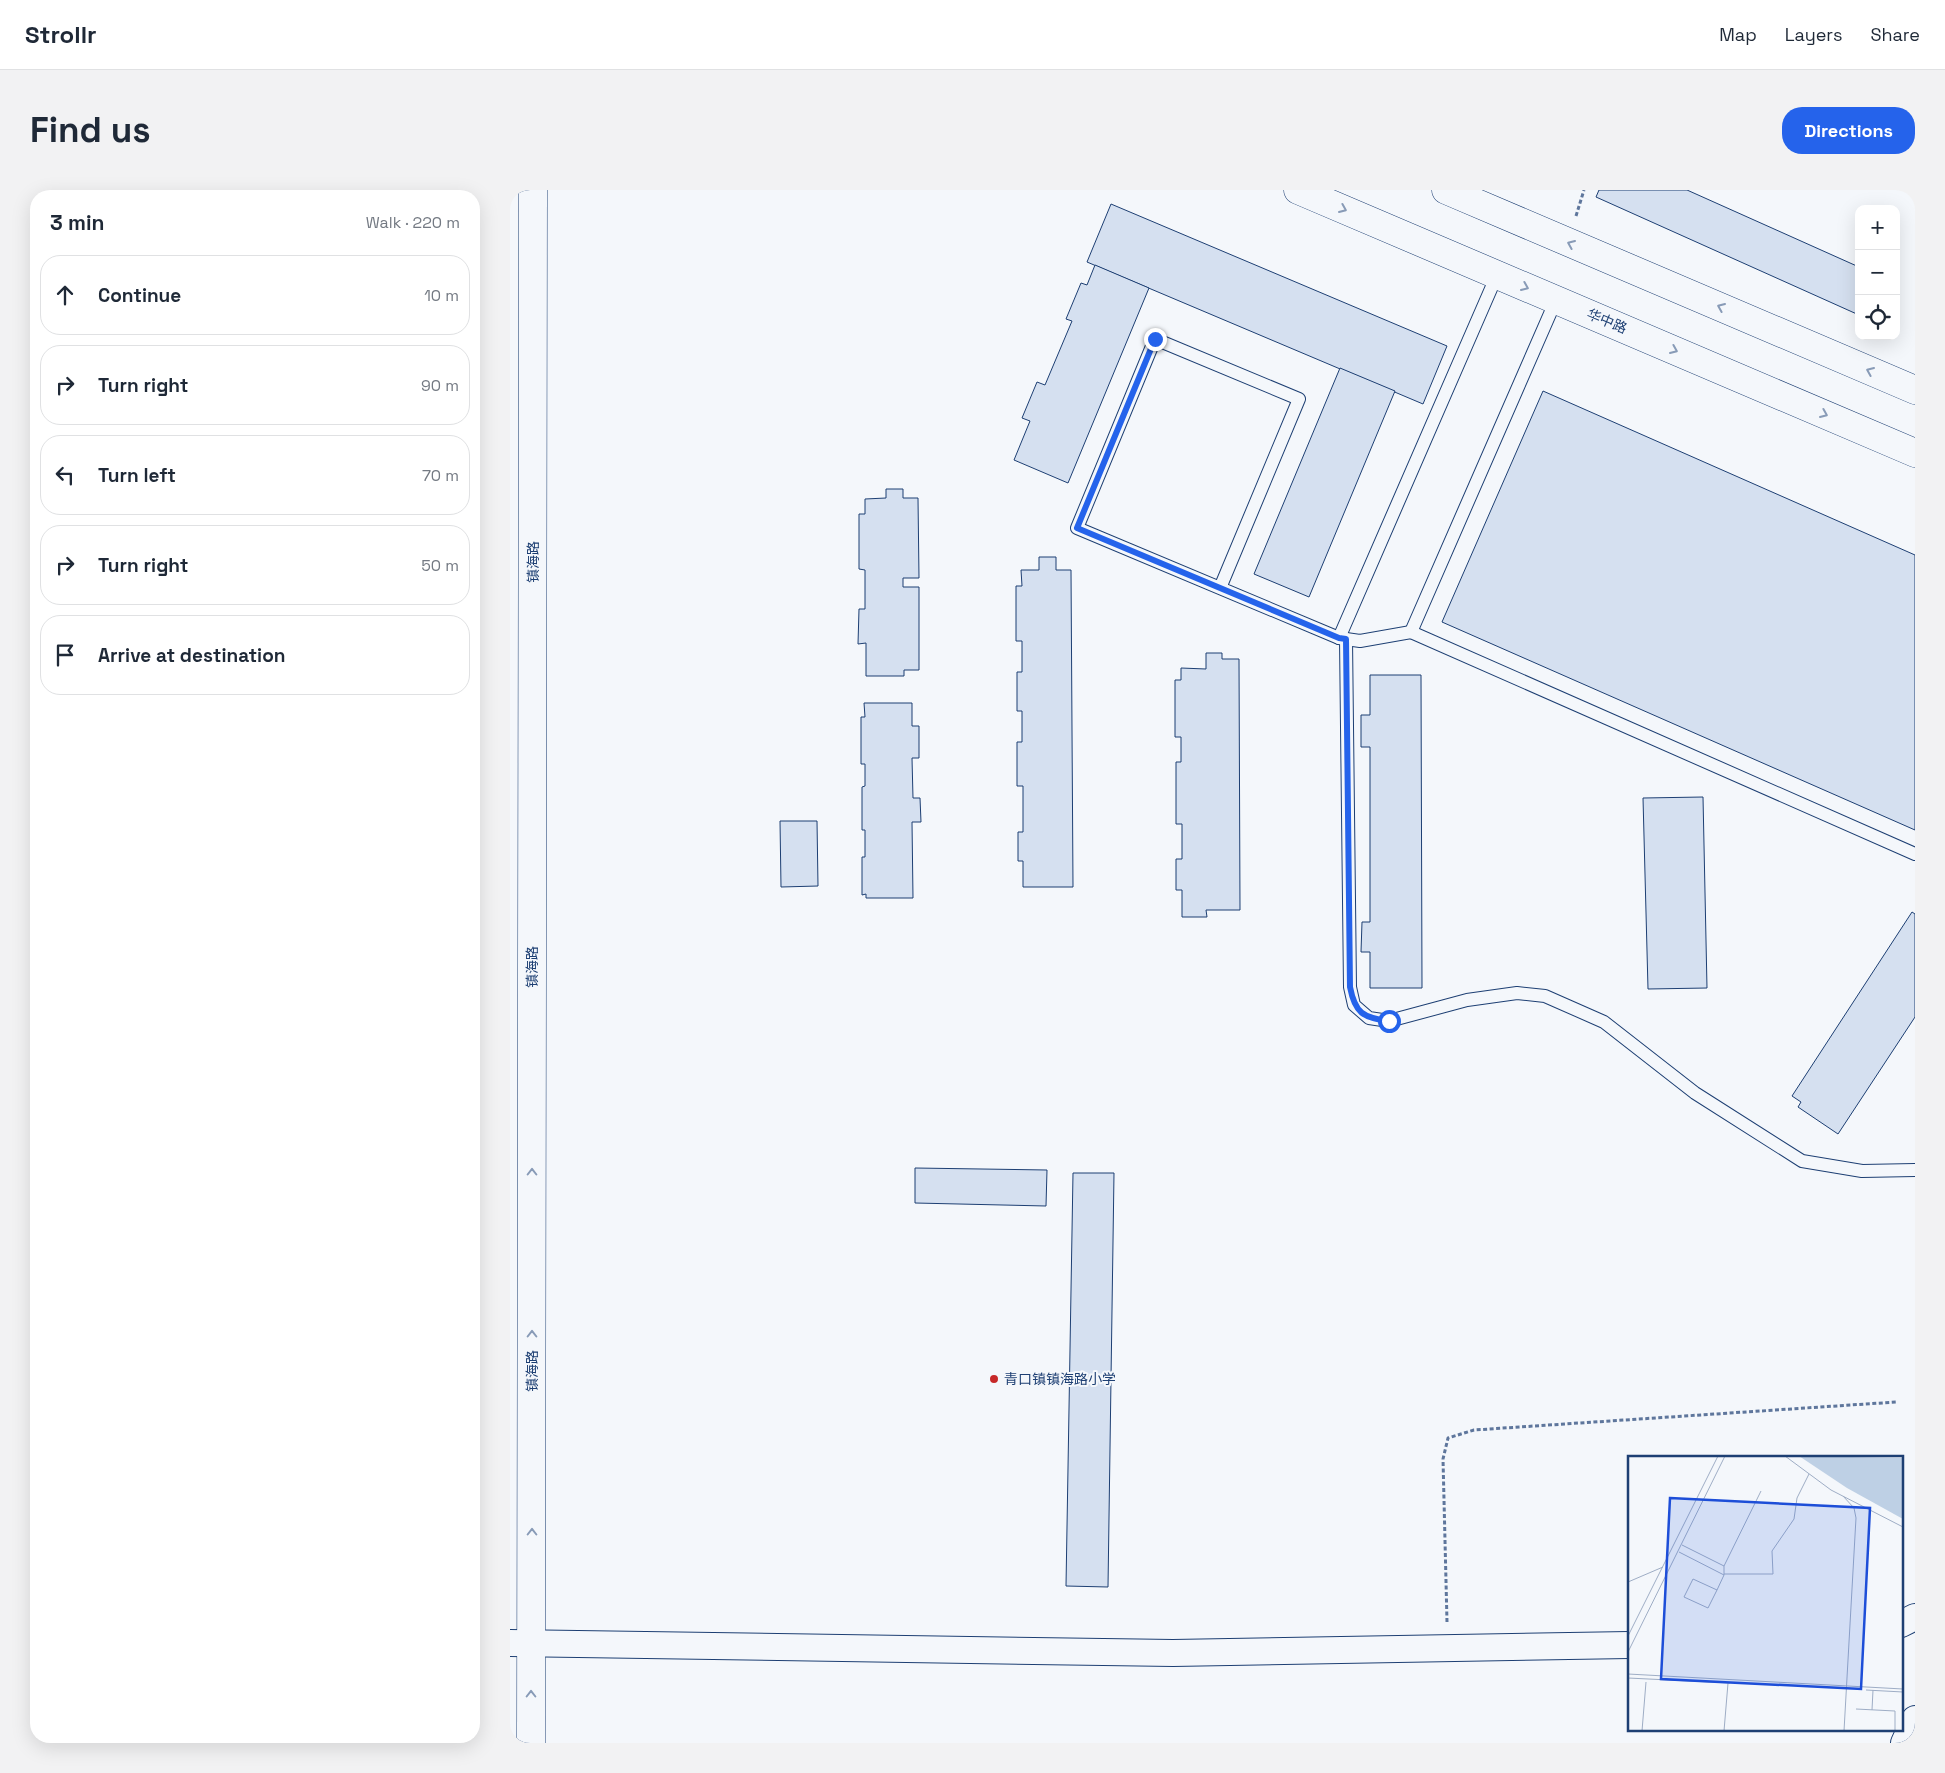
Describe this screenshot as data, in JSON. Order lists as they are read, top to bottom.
{
  "streets": {
    "main road": ["华中路", "镇海路"]
  },
  "one_way": ["镇海路"],
  "places": ["青口镇镇海路小学"],
  "page": {
    "header": "Strollr",
    "nav": ["Map", "Layers", "Share"],
    "buttons": "Directions",
    "title": "Find us",
    "heading": ["3 min", "Walk · 220 m"],
    "map_buttons": ["+", "−"],
    "list": [
      ["Continue", "10 m"],
      ["Turn right", "90 m"],
      ["Turn left", "70 m"],
      ["Turn right", "50 m"],
      "Arrive at destination"
    ]
  }
}
